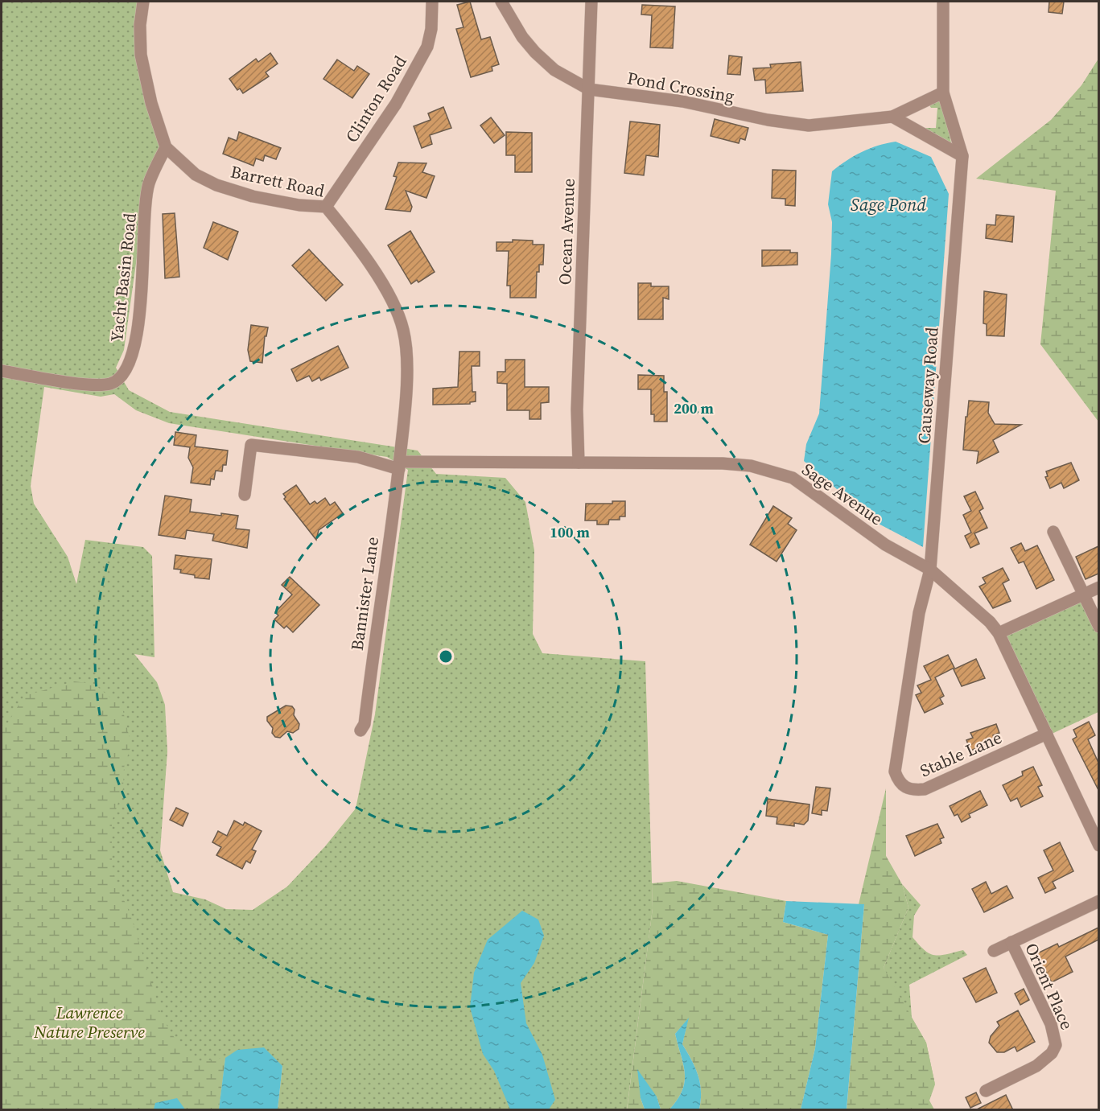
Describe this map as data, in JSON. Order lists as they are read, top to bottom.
{
  "streets": {
    "street": [
      "Pond Crossing",
      "Clinton Road",
      "Barrett Road",
      "Ocean Avenue",
      "Yacht Basin Road",
      "Causeway Road",
      "Sage Avenue",
      "Bannister Lane",
      "Stable Lane",
      "Orient Place"
    ]
  },
  "crossings": [
    ["Pond Crossing", "Ocean Avenue"],
    ["Pond Crossing", "Causeway Road"],
    ["Clinton Road", "Barrett Road"],
    ["Barrett Road", "Yacht Basin Road"],
    ["Barrett Road", "Sage Avenue"],
    ["Barrett Road", "Bannister Lane"],
    ["Ocean Avenue", "Sage Avenue"],
    ["Causeway Road", "Sage Avenue"],
    ["Causeway Road", "Stable Lane"],
    ["Sage Avenue", "Bannister Lane"],
    ["Sage Avenue", "Stable Lane"]
  ],
  "water": ["Sage Pond"],
  "parks": ["Lawrence Nature Preserve"],
  "rings": ["200 m", "100 m"]
}
